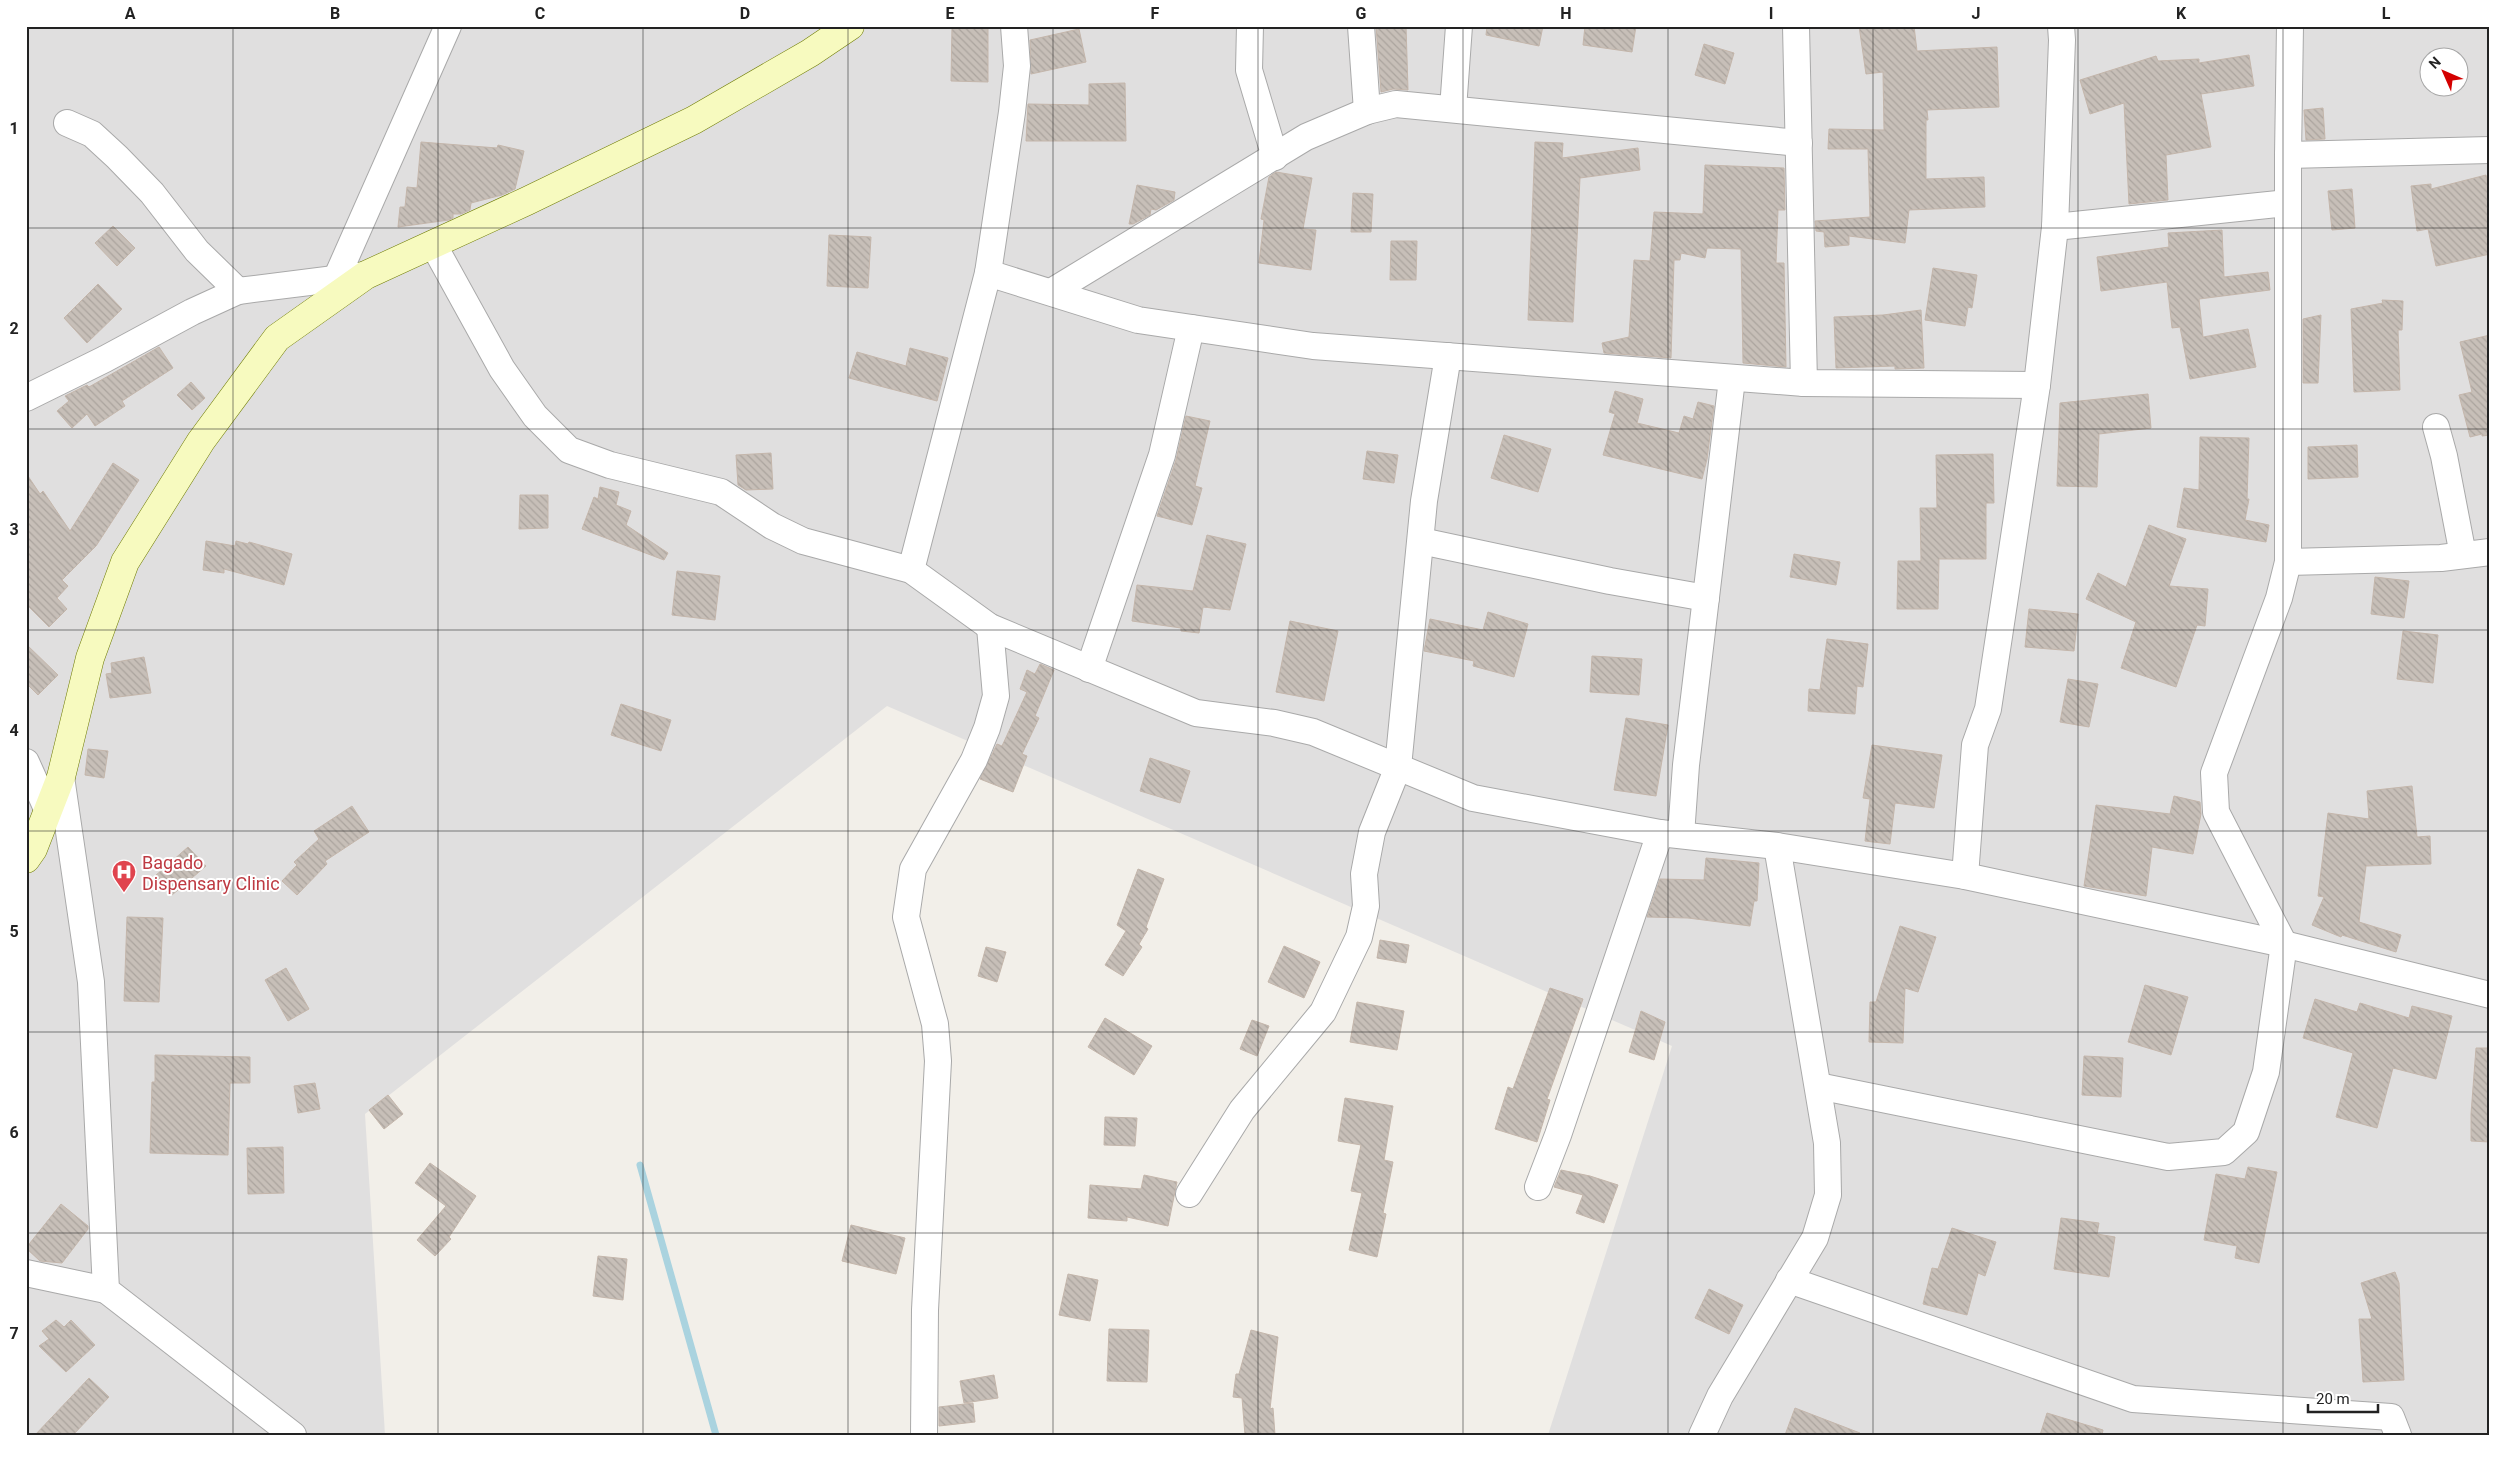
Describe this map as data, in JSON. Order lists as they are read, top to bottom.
{
  "places": {
    "hospital": ["Bagado Dispensary Clinic"]
  },
  "scale_bar": "20 m",
  "north": "top left",
  "grid": {
    "columns": [
      "A",
      "B",
      "C",
      "D",
      "E",
      "F",
      "G",
      "H",
      "I",
      "J",
      "K",
      "L"
    ],
    "rows": [
      "1",
      "2",
      "3",
      "4",
      "5",
      "6",
      "7"
    ]
  }
}
